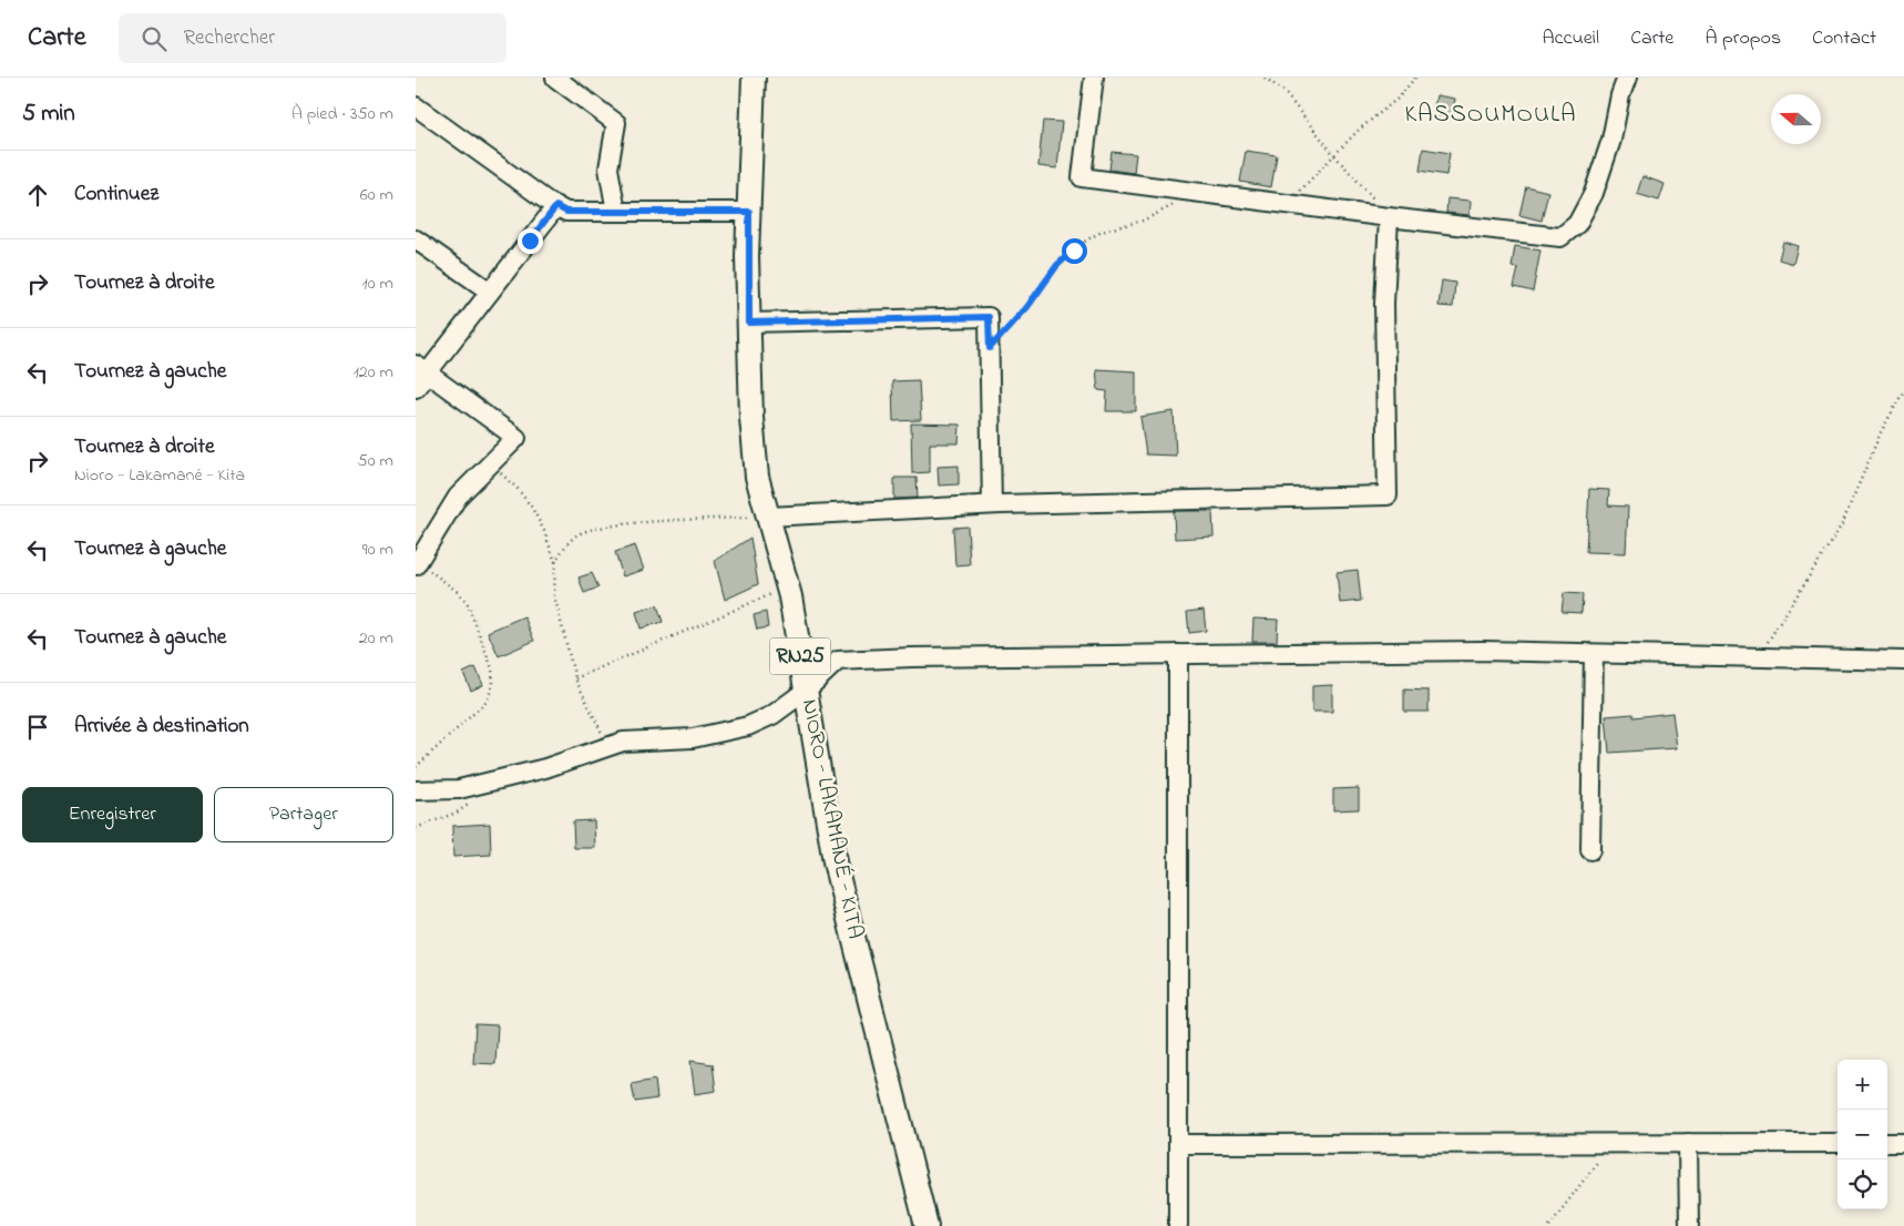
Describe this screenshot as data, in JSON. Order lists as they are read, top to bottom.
{
  "streets": {
    "main road": ["RN25", "NIORO - LAKAMANÉ - KITA"]
  },
  "districts": ["KASSOUMOULA"],
  "north": "left",
  "page": {
    "header": "Carte",
    "search": "Rechercher",
    "nav": [
      "Accueil",
      "Carte",
      "À propos",
      "Contact"
    ],
    "heading": ["5 min", "À pied · 350 m"],
    "list": [
      ["Continuez", "60 m"],
      ["Tournez à droite", "10 m"],
      ["Tournez à gauche", "120 m"],
      ["Tournez à droite", "Nioro - Lakamané - Kita", "50 m"],
      ["Tournez à gauche", "90 m"],
      ["Tournez à gauche", "20 m"],
      "Arrivée à destination"
    ],
    "buttons": ["Enregistrer", "Partager"],
    "map_buttons": ["+", "−"]
  }
}
